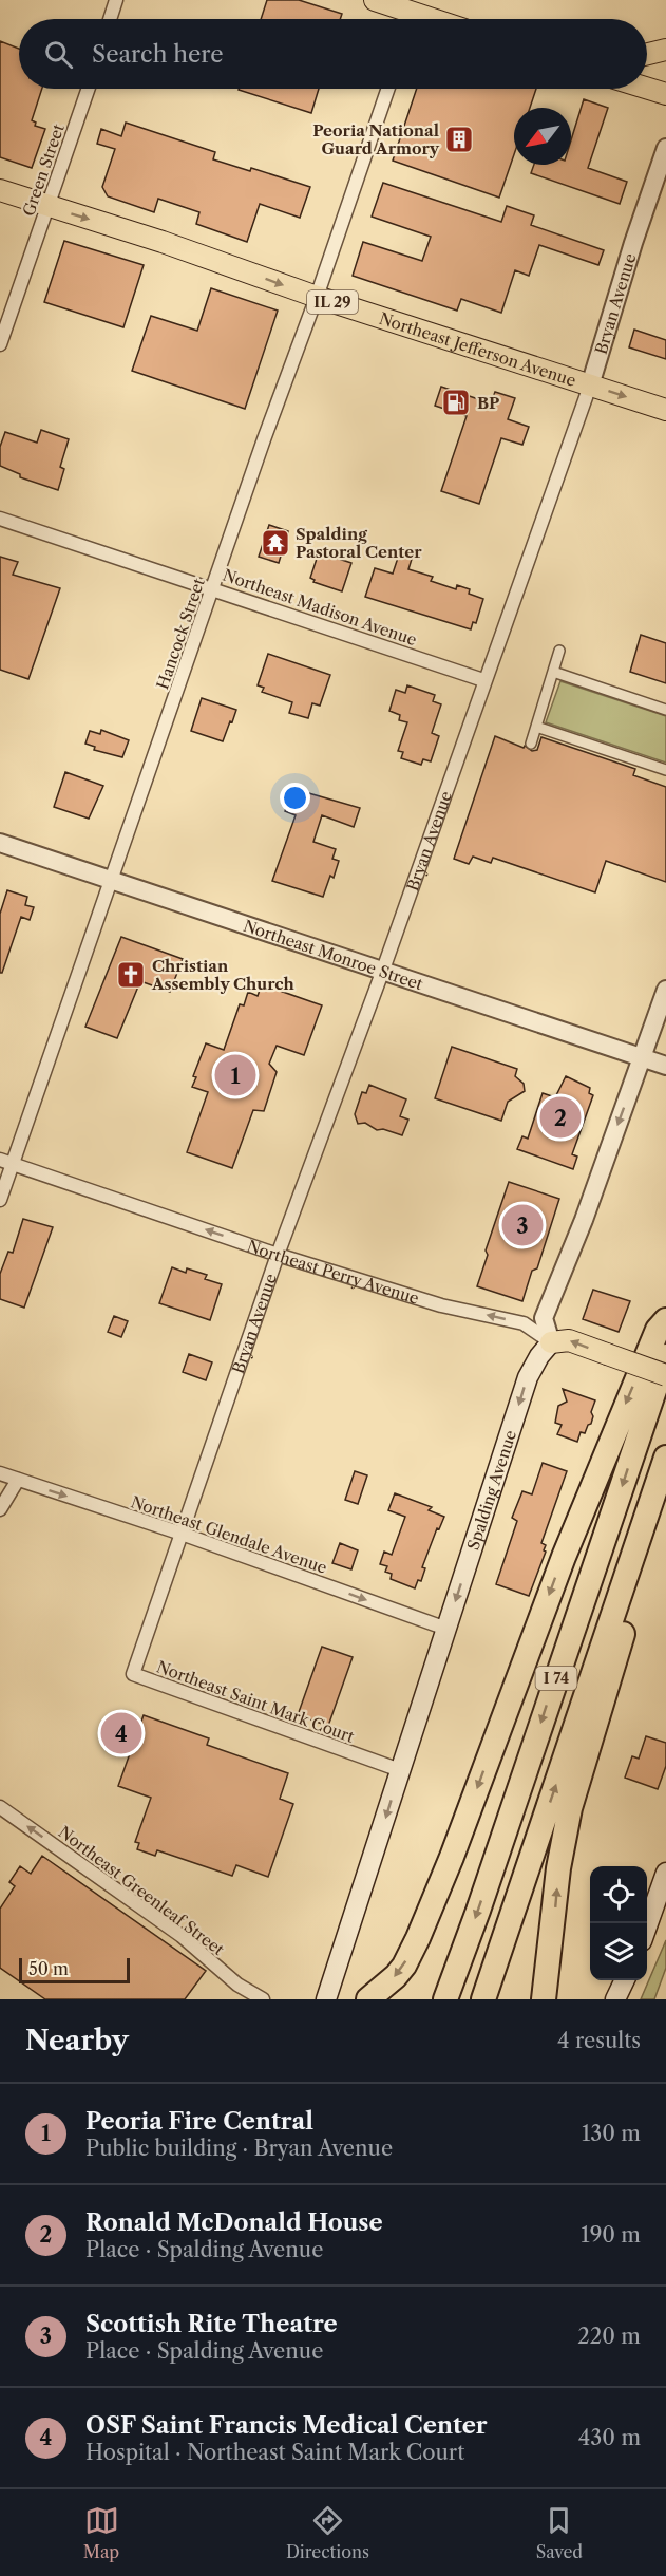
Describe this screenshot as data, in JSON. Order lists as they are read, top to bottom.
{
  "streets": {
    "highway": ["I 74"],
    "main road": [
      "IL 29",
      "Northeast Jefferson Avenue",
      "Northeast Perry Avenue",
      "Spalding Avenue"
    ],
    "street": [
      "Green Street",
      "Bryan Avenue",
      "Northeast Madison Avenue",
      "Hancock Street",
      "Northeast Monroe Street",
      "Northeast Glendale Avenue",
      "Northeast Saint Mark Court",
      "Northeast Greenleaf Street"
    ]
  },
  "crossings": [
    ["Green Street", "Northeast Jefferson Avenue"],
    ["Bryan Avenue", "Northeast Jefferson Avenue"],
    ["Bryan Avenue", "Northeast Madison Avenue"],
    ["Bryan Avenue", "Northeast Monroe Street"],
    ["Bryan Avenue", "Northeast Perry Avenue"],
    ["Bryan Avenue", "Northeast Glendale Avenue"],
    ["Bryan Avenue", "Northeast Saint Mark Court"],
    ["Northeast Jefferson Avenue", "Hancock Street"],
    ["Northeast Madison Avenue", "Hancock Street"],
    ["Hancock Street", "Northeast Monroe Street"],
    ["Hancock Street", "Northeast Perry Avenue"],
    ["Northeast Perry Avenue", "Spalding Avenue"],
    ["Spalding Avenue", "Northeast Glendale Avenue"],
    ["Spalding Avenue", "Northeast Saint Mark Court"],
    ["Northeast Glendale Avenue", "Northeast Saint Mark Court"]
  ],
  "one_way": [
    "Northeast Jefferson Avenue",
    "Northeast Perry Avenue",
    "Spalding Avenue",
    "Northeast Glendale Avenue",
    "Northeast Greenleaf Street"
  ],
  "places": {
    "building": ["Peoria National Guard Armory"],
    "fuel station": ["BP"],
    "temple": ["Spalding Pastoral Center"],
    "church": ["Christian Assembly Church"]
  },
  "scale_bar": "50 m",
  "north": "bottom left",
  "page": {
    "search": "Search here",
    "pins": [
      "1",
      "2",
      "3",
      "4"
    ],
    "scale": "50 m",
    "heading": ["Nearby", "4 results"],
    "list": [
      {
        "mark": "1",
        "name": "Peoria Fire Central",
        "note": "Public building · Bryan Avenue",
        "value": "130 m"
      },
      {
        "mark": "2",
        "name": "Ronald McDonald House",
        "note": "Place · Spalding Avenue",
        "value": "190 m"
      },
      {
        "mark": "3",
        "name": "Scottish Rite Theatre",
        "note": "Place · Spalding Avenue",
        "value": "220 m"
      },
      {
        "mark": "4",
        "name": "OSF Saint Francis Medical Center",
        "note": "Hospital · Northeast Saint Mark Court",
        "value": "430 m"
      }
    ],
    "nav": ["Map", "Directions", "Saved"]
  }
}
